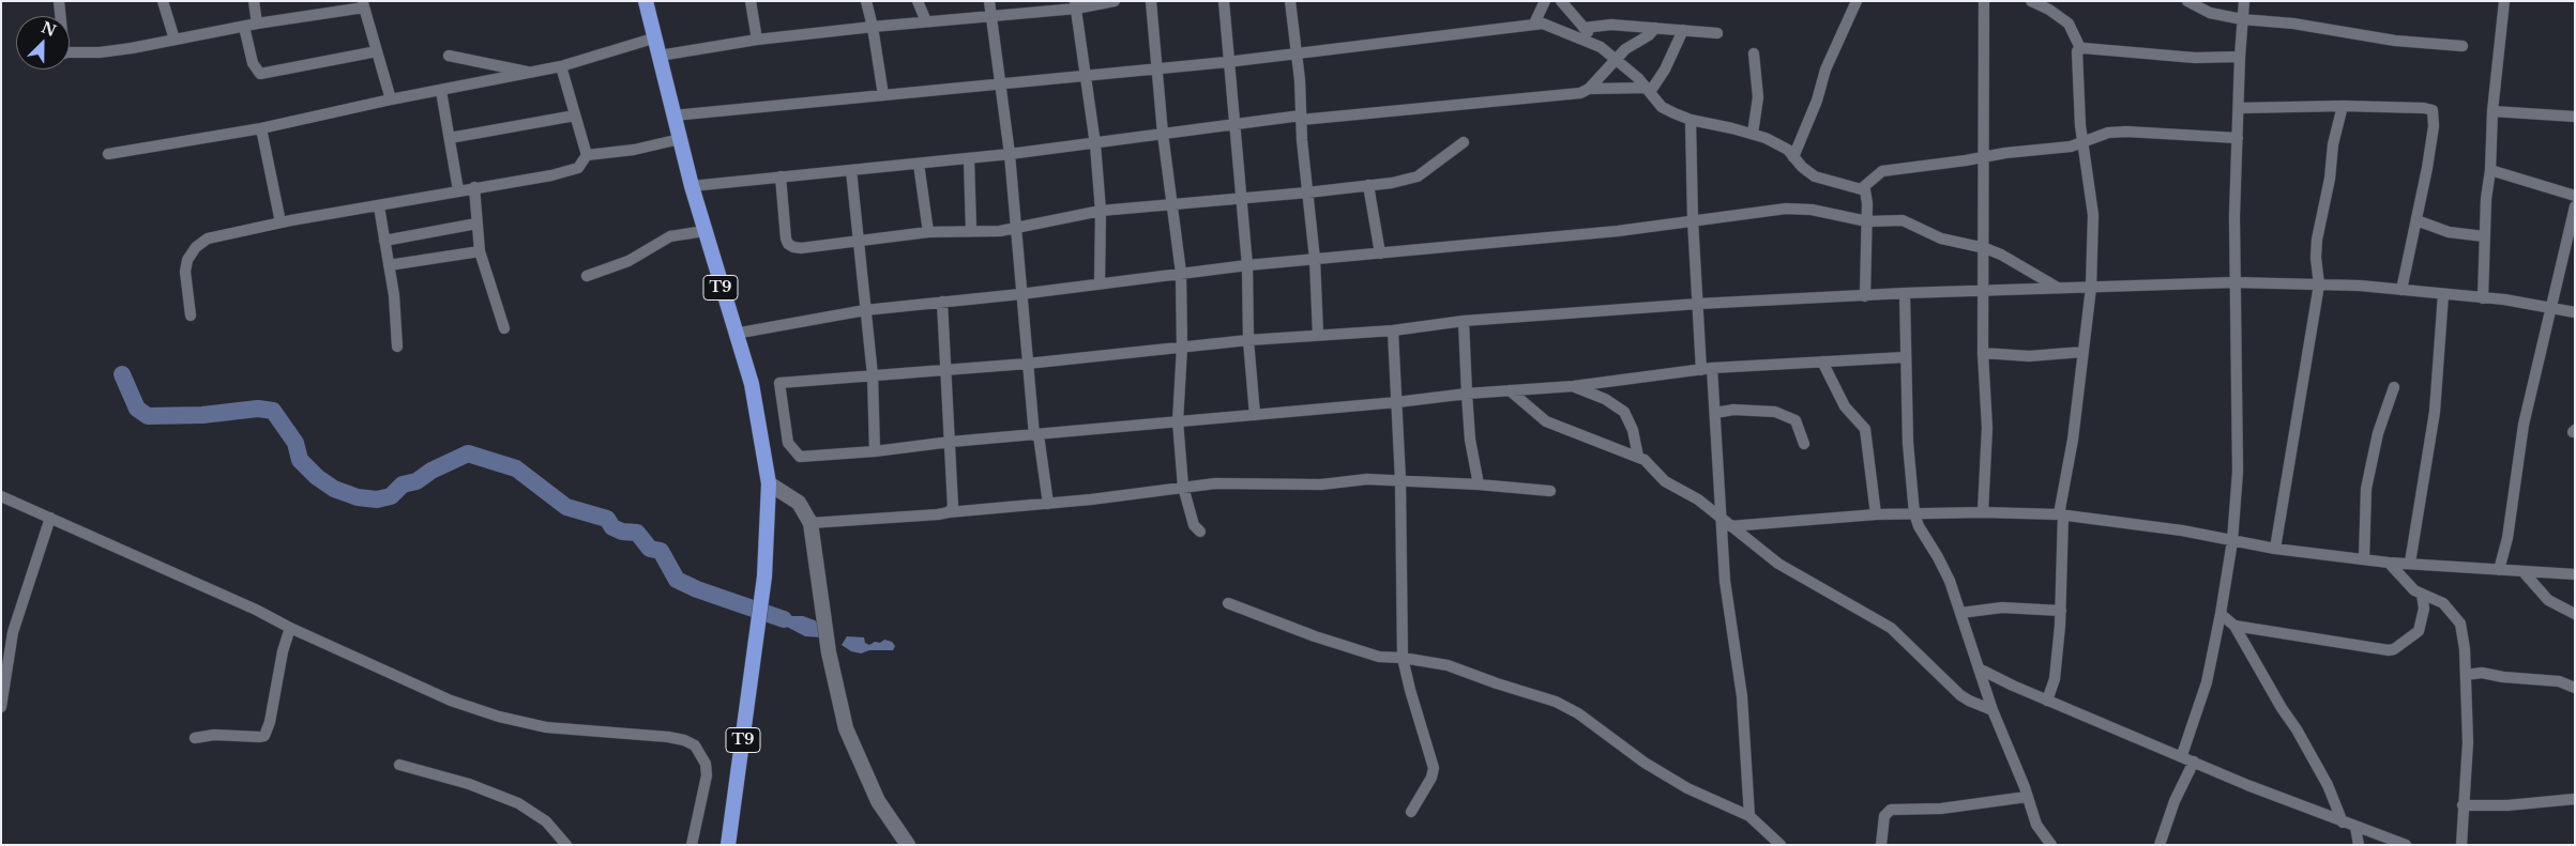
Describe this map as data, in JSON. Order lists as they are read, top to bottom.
{
  "streets": {
    "highway": ["T9"]
  },
  "north": "top right"
}
